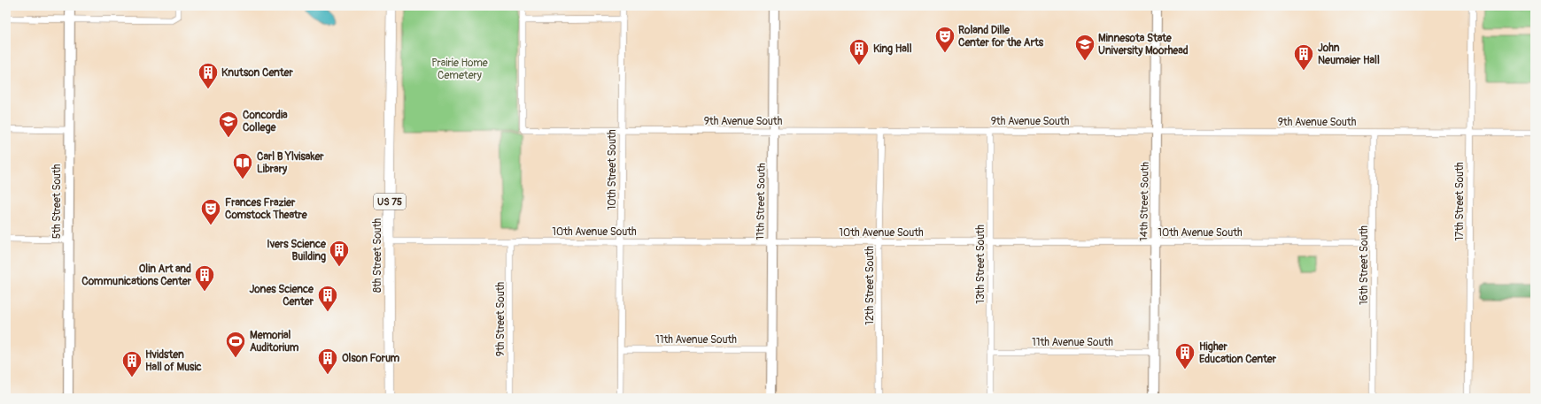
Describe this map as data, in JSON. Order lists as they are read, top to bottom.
{
  "streets": {
    "main road": ["US 75", "8th Street South"],
    "street": [
      "9th Avenue South",
      "10th Street South",
      "5th Street South",
      "11th Street South",
      "14th Street South",
      "17th Street South",
      "10th Avenue South",
      "13th Street South",
      "16th Street South",
      "12th Street South",
      "9th Street South",
      "11th Avenue South"
    ]
  },
  "crossings": [
    ["9th Avenue South", "10th Street South"],
    ["9th Avenue South", "11th Street South"],
    ["9th Avenue South", "14th Street South"],
    ["9th Avenue South", "17th Street South"],
    ["9th Avenue South", "13th Street South"],
    ["9th Avenue South", "16th Street South"],
    ["9th Avenue South", "12th Street South"],
    ["10th Street South", "10th Avenue South"],
    ["10th Street South", "11th Avenue South"],
    ["11th Street South", "10th Avenue South"],
    ["11th Street South", "11th Avenue South"],
    ["14th Street South", "10th Avenue South"],
    ["14th Street South", "11th Avenue South"],
    ["10th Avenue South", "8th Street South"],
    ["10th Avenue South", "13th Street South"],
    ["10th Avenue South", "16th Street South"],
    ["10th Avenue South", "12th Street South"],
    ["10th Avenue South", "9th Street South"],
    ["13th Street South", "11th Avenue South"]
  ],
  "parks": ["Prairie Home Cemetery"],
  "places": {
    "theatre": ["Roland Dille Center for the Arts", "Frances Frazier Comstock Theatre"],
    "school or university": ["Minnesota State University Moorhead", "Concordia College"],
    "building": [
      "King Hall",
      "John Neumaier Hall",
      "Knutson Center",
      "Ivers Science Building",
      "Olin Art and Communications Center",
      "Jones Science Center",
      "Higher Education Center",
      "Olson Forum",
      "Hvidsten Hall of Music"
    ],
    "library": ["Carl B Ylvisaker Library"],
    "sports": ["Memorial Auditorium"]
  }
}
